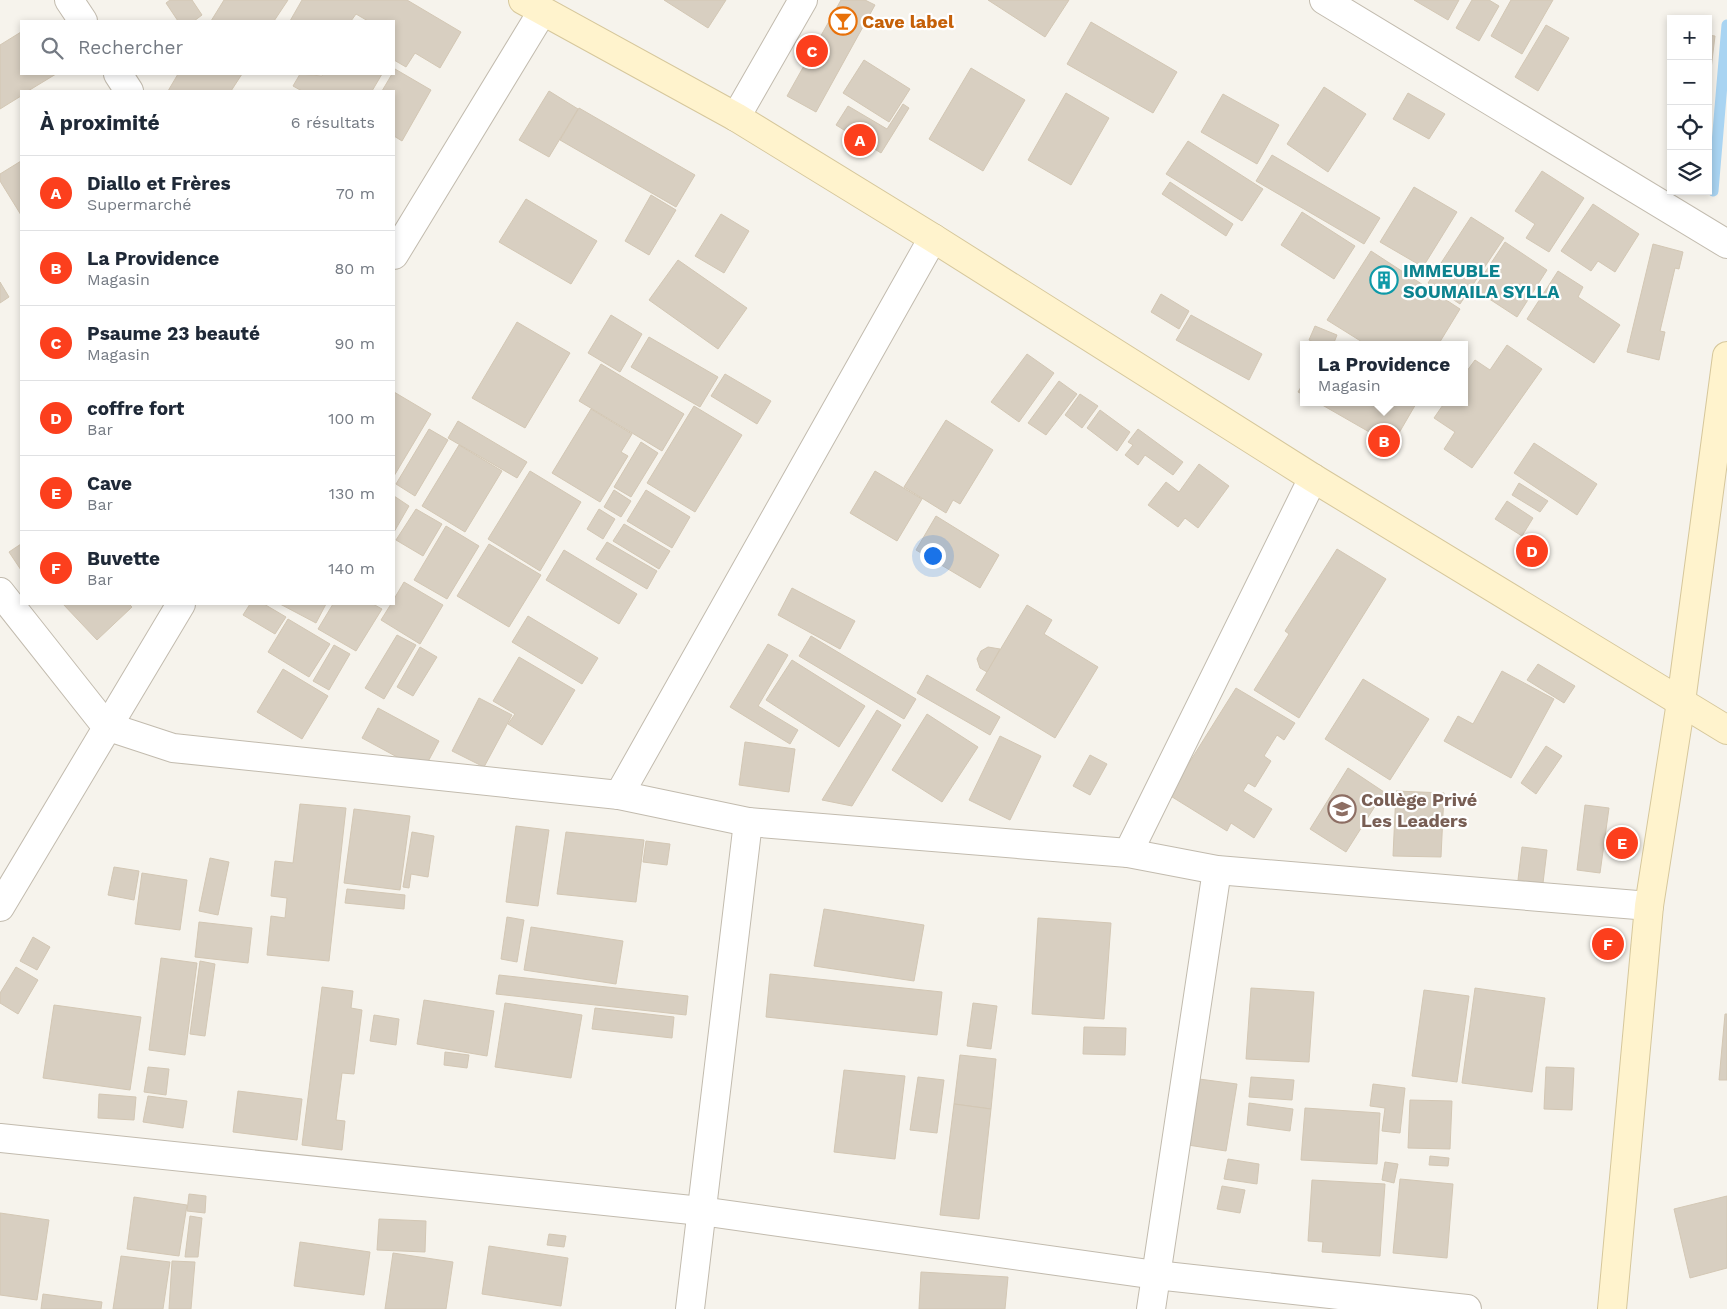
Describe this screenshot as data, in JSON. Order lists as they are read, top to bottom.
{
  "places": {
    "bar": ["Cave label"],
    "building": ["IMMEUBLE SOUMAILA SYLLA"],
    "school or university": ["Collège Privé Les Leaders"]
  },
  "page": {
    "map_buttons": ["+", "−"],
    "search": "Rechercher",
    "pins": [
      "C",
      "A",
      "B",
      "D",
      "E",
      "F"
    ],
    "heading": ["À proximité", "6 résultats"],
    "list": [
      {
        "mark": "A",
        "name": "Diallo et Frères",
        "note": "Supermarché",
        "value": "70 m"
      },
      {
        "mark": "B",
        "name": "La Providence",
        "note": "Magasin",
        "value": "80 m"
      },
      {
        "mark": "C",
        "name": "Psaume 23 beauté",
        "note": "Magasin",
        "value": "90 m"
      },
      {
        "mark": "D",
        "name": "coffre fort",
        "note": "Bar",
        "value": "100 m"
      },
      {
        "mark": "E",
        "name": "Cave",
        "note": "Bar",
        "value": "130 m"
      },
      {
        "mark": "F",
        "name": "Buvette",
        "note": "Bar",
        "value": "140 m"
      }
    ],
    "popup": ["La Providence", "Magasin"]
  }
}
